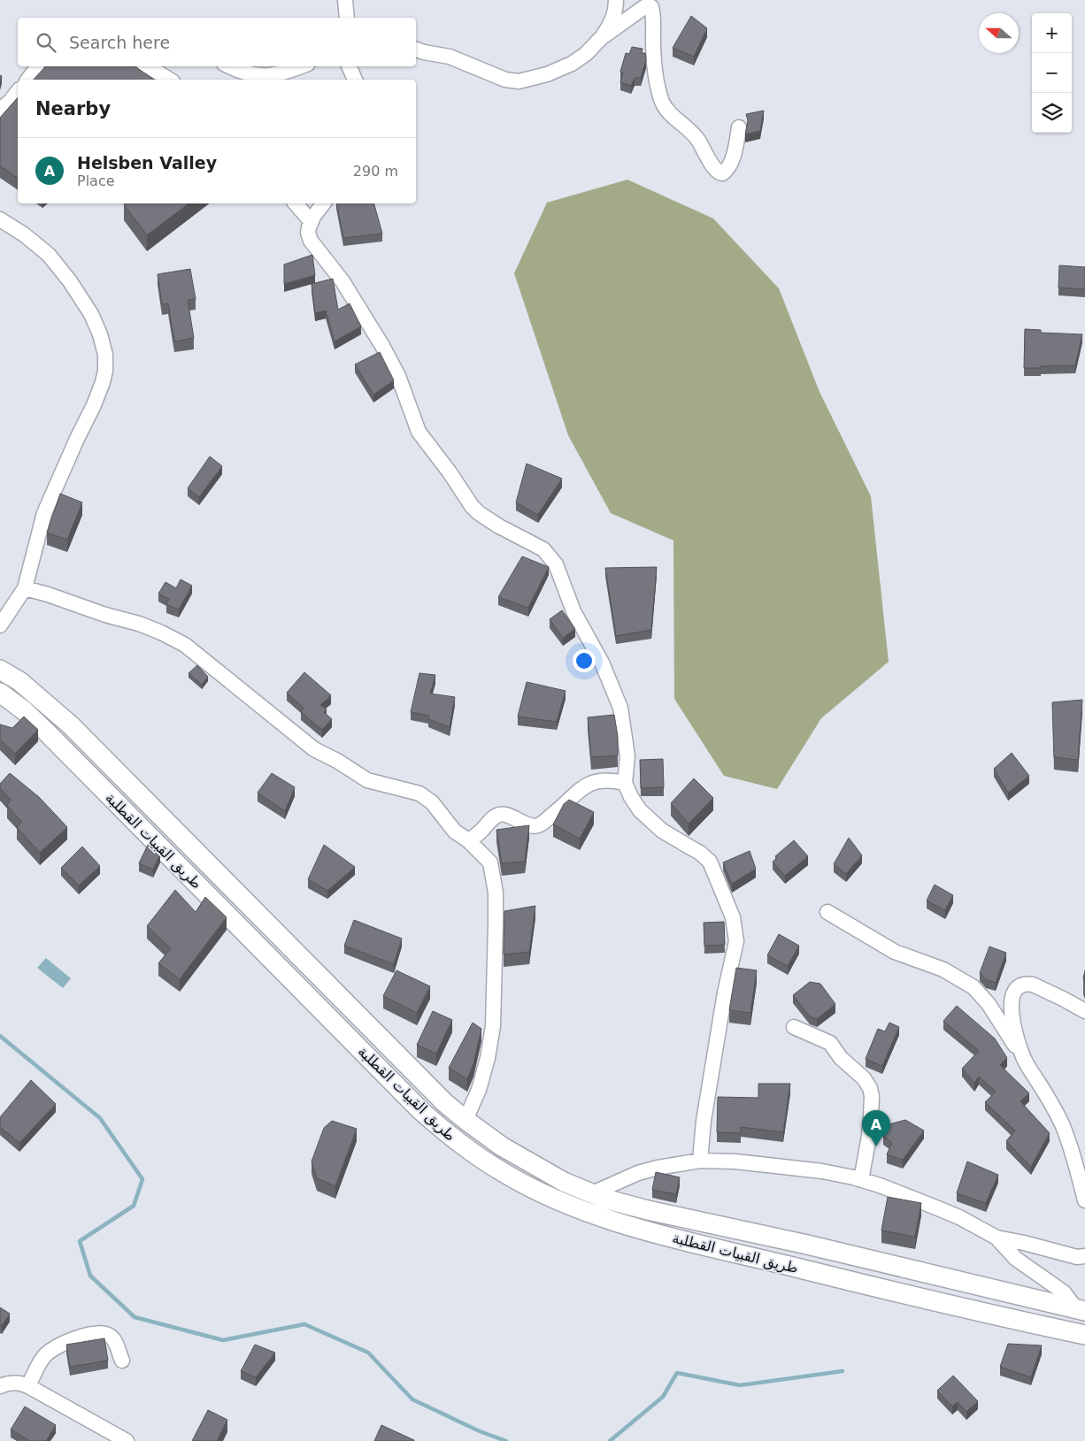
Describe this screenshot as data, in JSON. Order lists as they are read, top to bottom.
{
  "streets": {
    "main road": ["طريق القبيات القطلبة"]
  },
  "north": "left",
  "page": {
    "map_buttons": ["+", "−"],
    "search": "Search here",
    "heading": "Nearby",
    "list": [
      {
        "mark": "A",
        "name": "Helsben Valley",
        "note": "Place",
        "value": "290 m"
      }
    ],
    "pins": "A"
  }
}
